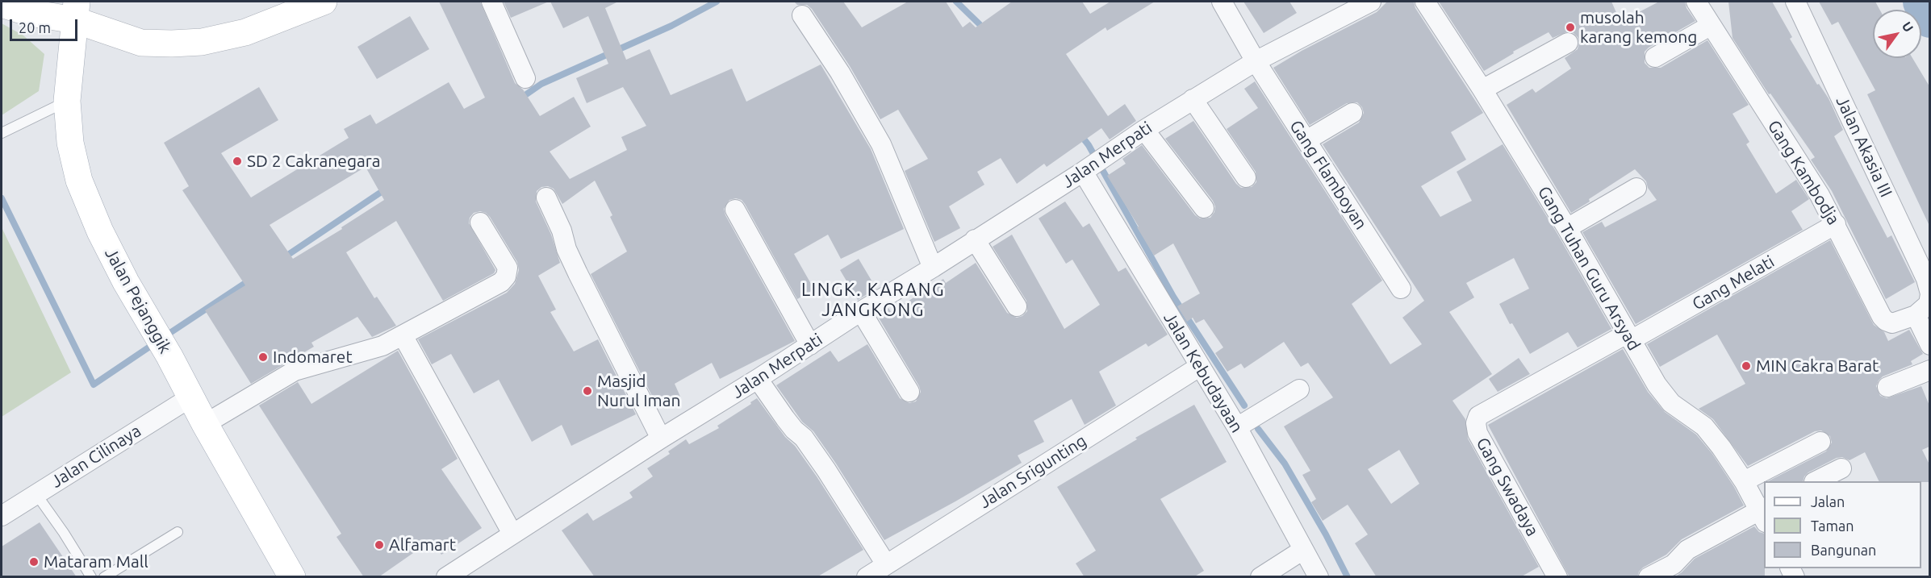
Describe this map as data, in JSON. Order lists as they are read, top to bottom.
{
  "streets": {
    "main road": ["Jalan Pejanggik"],
    "street": [
      "Jalan Akasia III",
      "Jalan Merpati",
      "Gang Kambodja",
      "Gang Flamboyan",
      "Gang Tuhan Guru Arsyad",
      "Gang Melati",
      "Jalan Kebudayaan",
      "Jalan Cilinaya",
      "Jalan Srigunting",
      "Gang Swadaya"
    ]
  },
  "crossings": [
    ["Jalan Akasia III", "Gang Kambodja"],
    ["Jalan Merpati", "Gang Flamboyan"],
    ["Jalan Merpati", "Jalan Kebudayaan"],
    ["Gang Kambodja", "Gang Melati"],
    ["Gang Tuhan Guru Arsyad", "Gang Melati"],
    ["Gang Tuhan Guru Arsyad", "Gang Swadaya"],
    ["Gang Melati", "Gang Swadaya"],
    ["Jalan Pejanggik", "Jalan Cilinaya"],
    ["Jalan Kebudayaan", "Jalan Srigunting"]
  ],
  "districts": ["LINGK. KARANG JANGKONG"],
  "places": [
    "musolah karang kemong",
    "SD 2 Cakranegara",
    "Indomaret",
    "MIN Cakra Barat",
    "Masjid Nurul Iman",
    "Alfamart",
    "Mataram Mall"
  ],
  "legend": ["Jalan", "Taman", "Bangunan"],
  "scale_bar": "20 m",
  "north": "top right"
}
